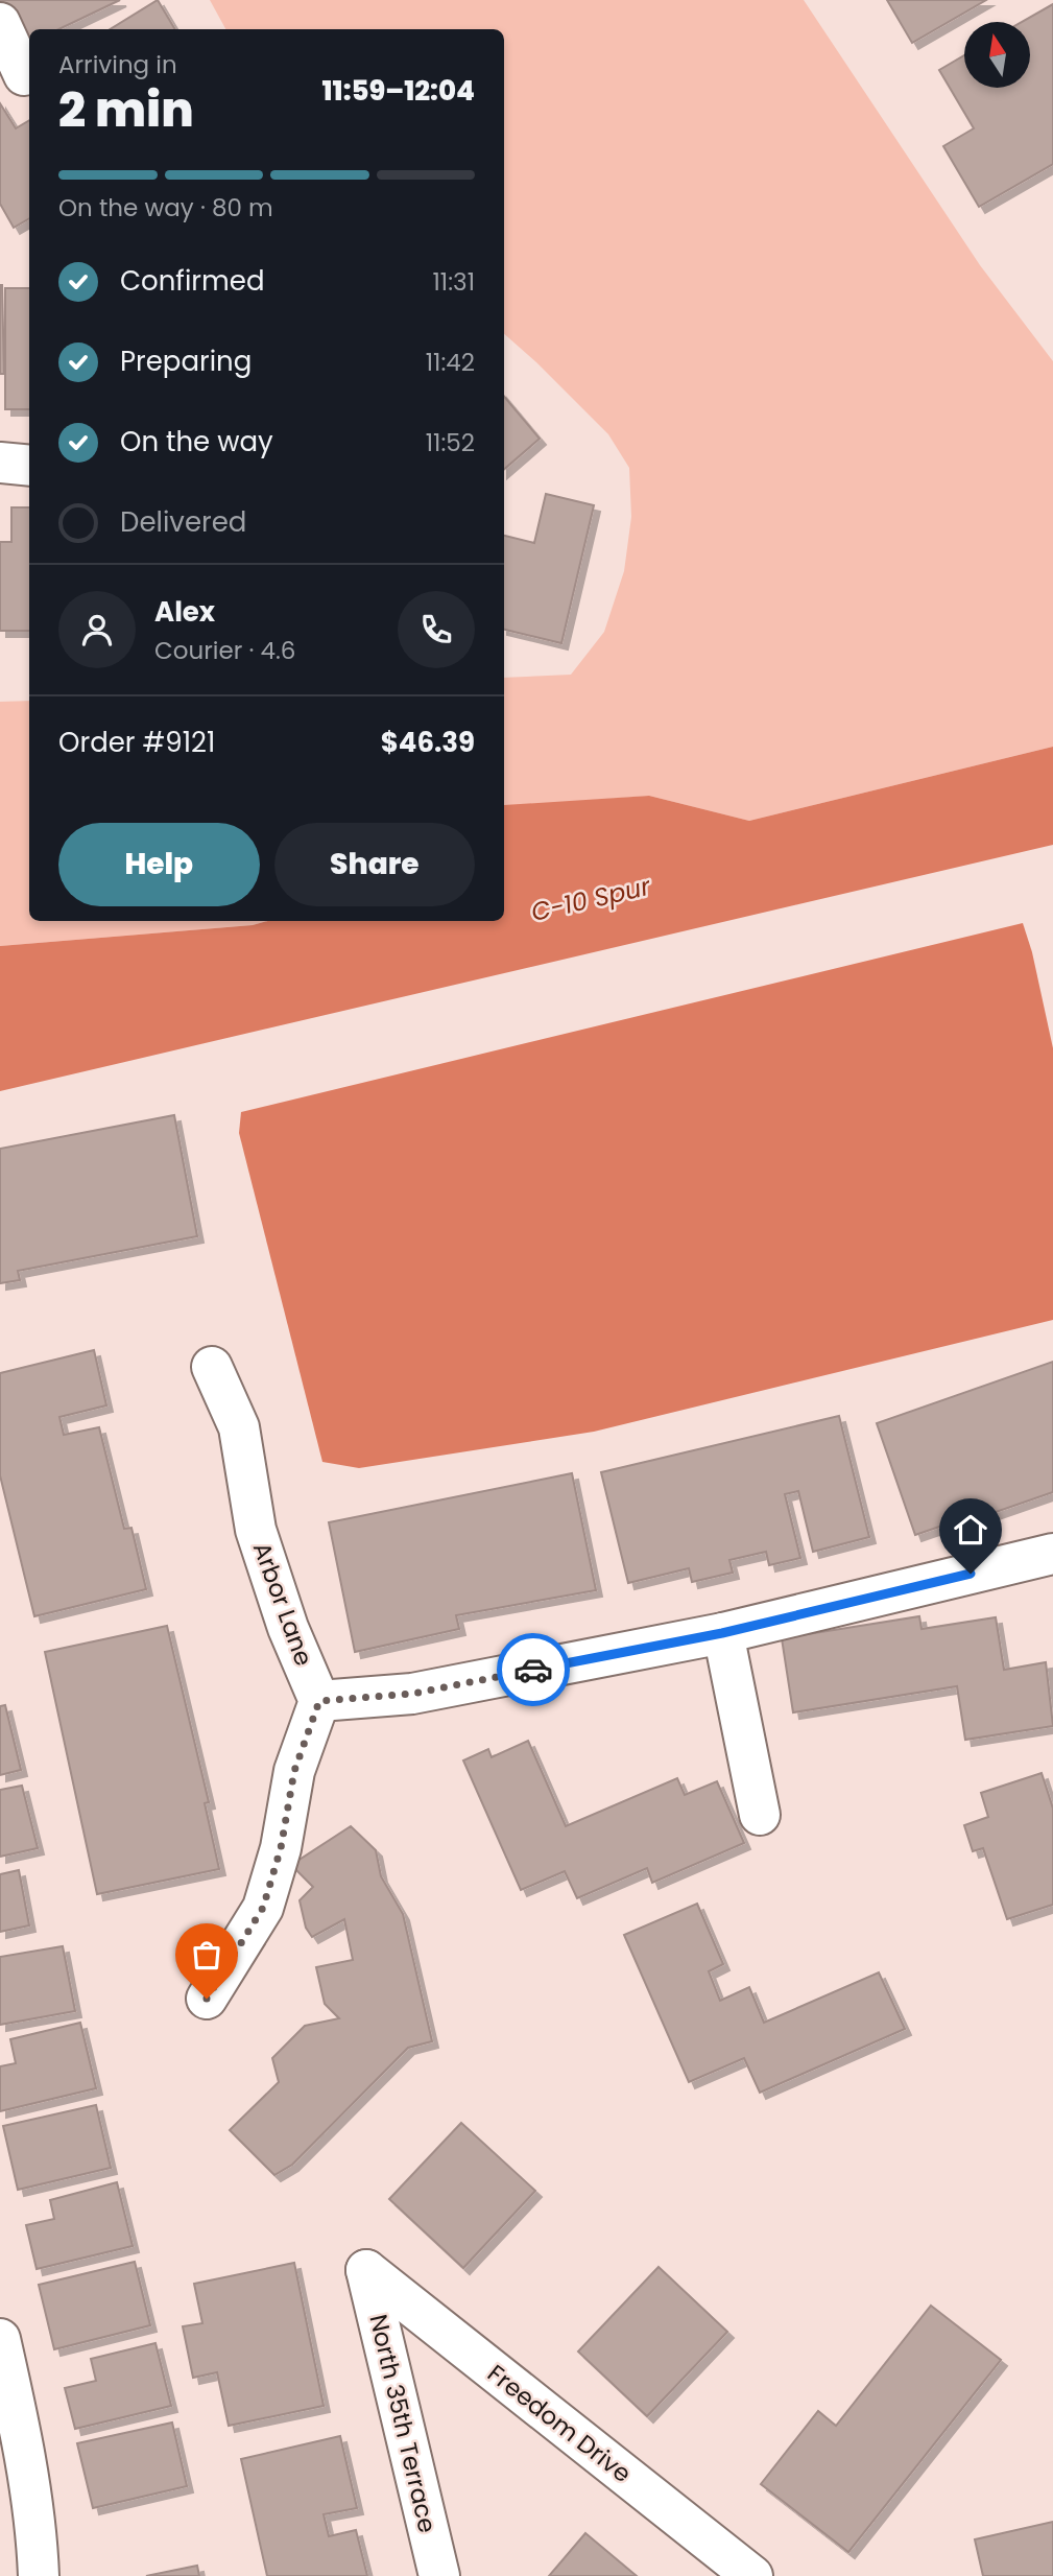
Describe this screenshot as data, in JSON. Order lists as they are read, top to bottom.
{
  "streets": {
    "street": ["Arbor Lane", "North 35th Terrace", "Freedom Drive"]
  },
  "crossings": [
    ["North 35th Terrace", "Freedom Drive"]
  ],
  "water": ["C-10 Spur"],
  "north": "top",
  "page": {
    "heading": ["2 min", "Arriving in", "11:59–12:04"],
    "panel": [
      "Alex",
      "Courier · 4.6",
      "Order #9121",
      "$46.39"
    ],
    "bar": "On the way · 80 m",
    "list": [
      ["Confirmed", "11:31"],
      ["Preparing", "11:42"],
      ["On the way", "11:52"],
      "Delivered"
    ],
    "buttons": ["Help", "Share"]
  }
}
